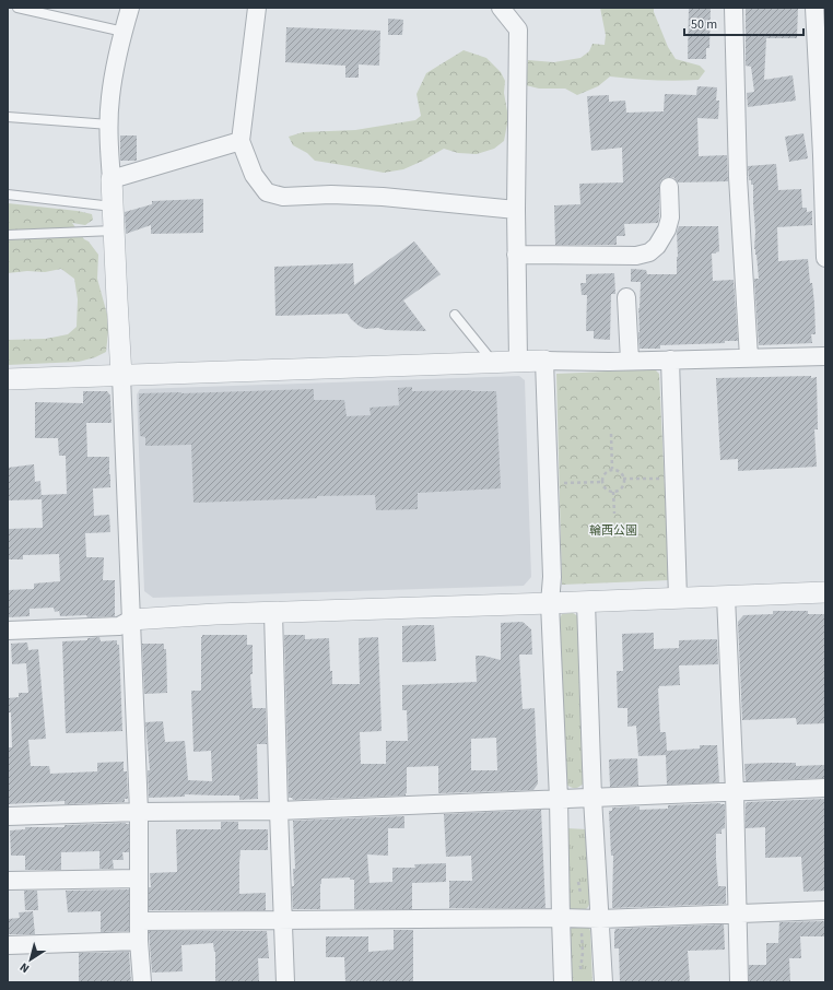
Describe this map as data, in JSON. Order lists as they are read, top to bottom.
{
  "parks": ["輪西公園"],
  "scale_bar": "50 m",
  "north": "bottom left"
}
